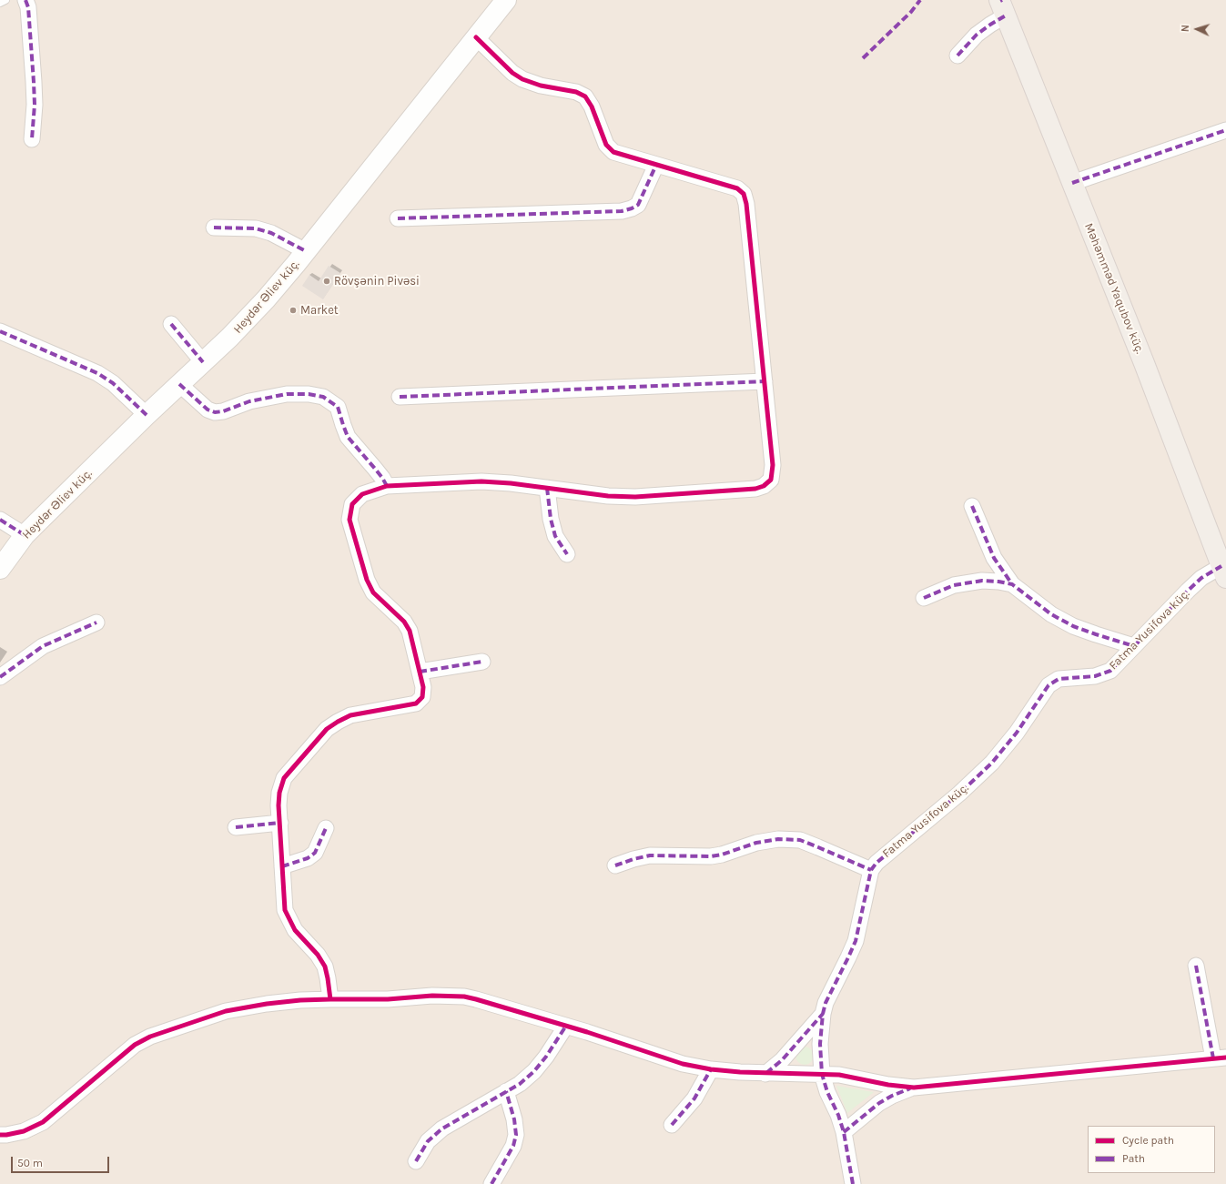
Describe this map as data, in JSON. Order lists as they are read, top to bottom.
{
  "streets": {
    "main road": ["Məhəmməd Yaqubov küç.", "Heydər Əliev küç."],
    "street": ["Fatma Yusifova küç."]
  },
  "crossings": [
    ["Məhəmməd Yaqubov küç.", "Fatma Yusifova küç."]
  ],
  "places": ["Rövşənin Pivəsi", "Market"],
  "legend": ["Cycle path", "Path"],
  "scale_bar": "50 m",
  "north": "left"
}
